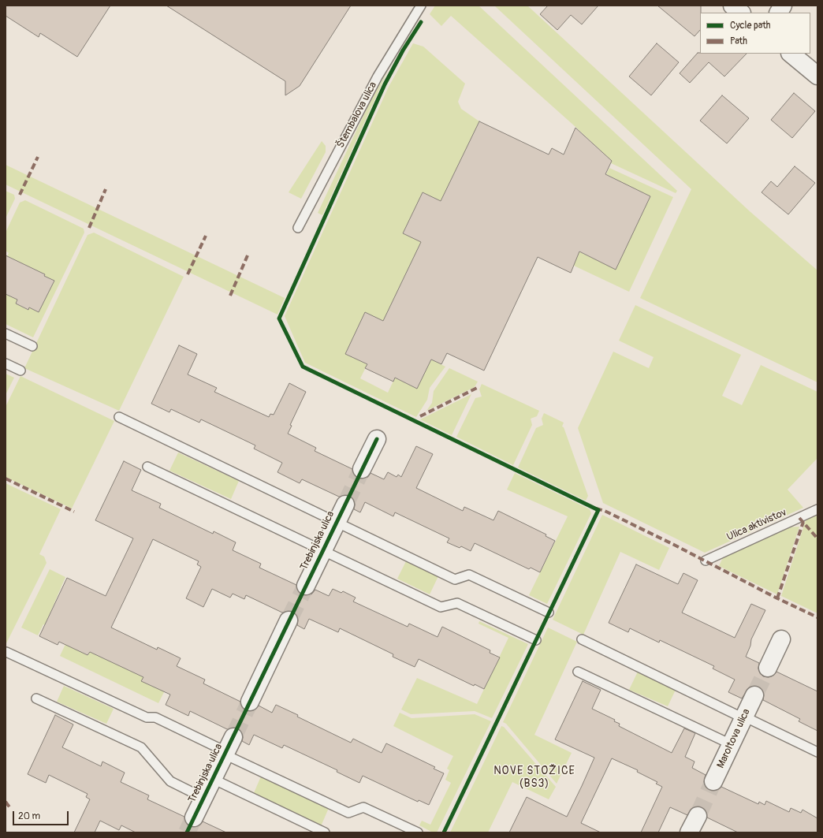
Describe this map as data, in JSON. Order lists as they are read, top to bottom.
{
  "streets": {
    "street": ["Trebinjska ulica", "Maroltova ulica"],
    "lane": ["Štembalova ulica", "Ulica aktivistov"]
  },
  "districts": ["NOVE STOŽICE (BS3)"],
  "legend": ["Cycle path", "Path"],
  "scale_bar": "20 m"
}
